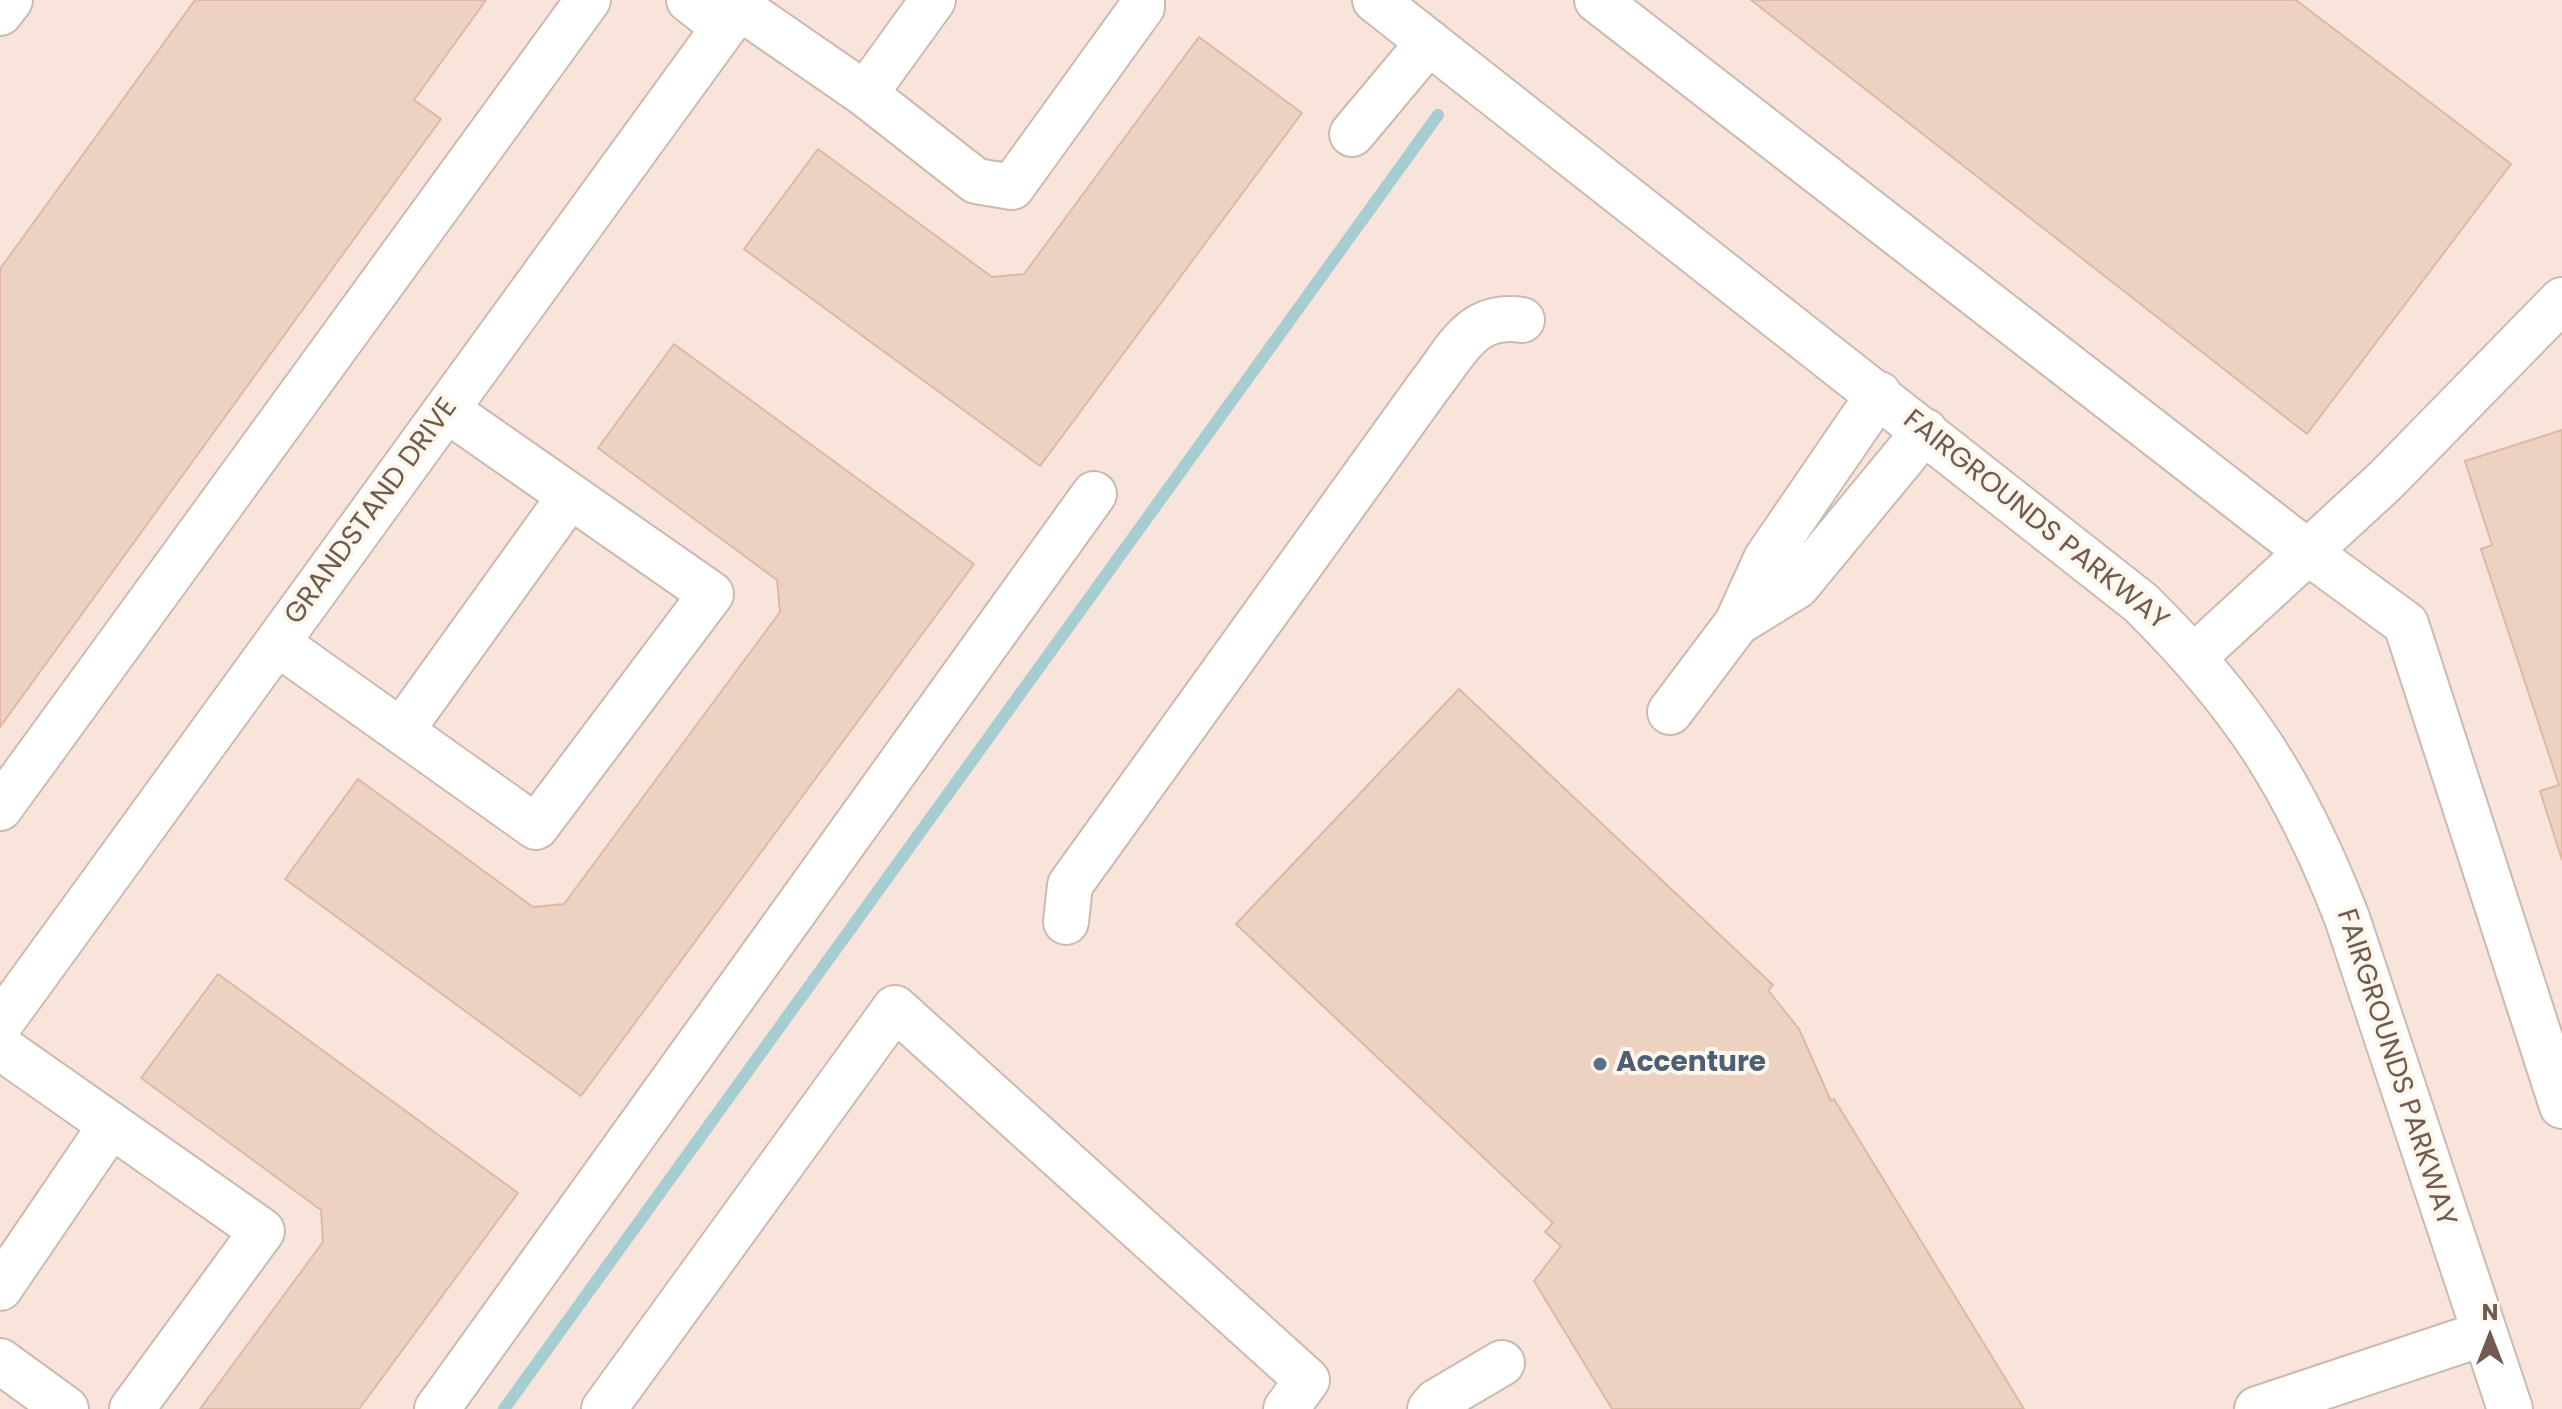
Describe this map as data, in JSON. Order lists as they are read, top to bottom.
{
  "streets": {
    "street": ["GRANDSTAND DRIVE", "FAIRGROUNDS PARKWAY"]
  },
  "places": ["Accenture"],
  "north": "top"
}
